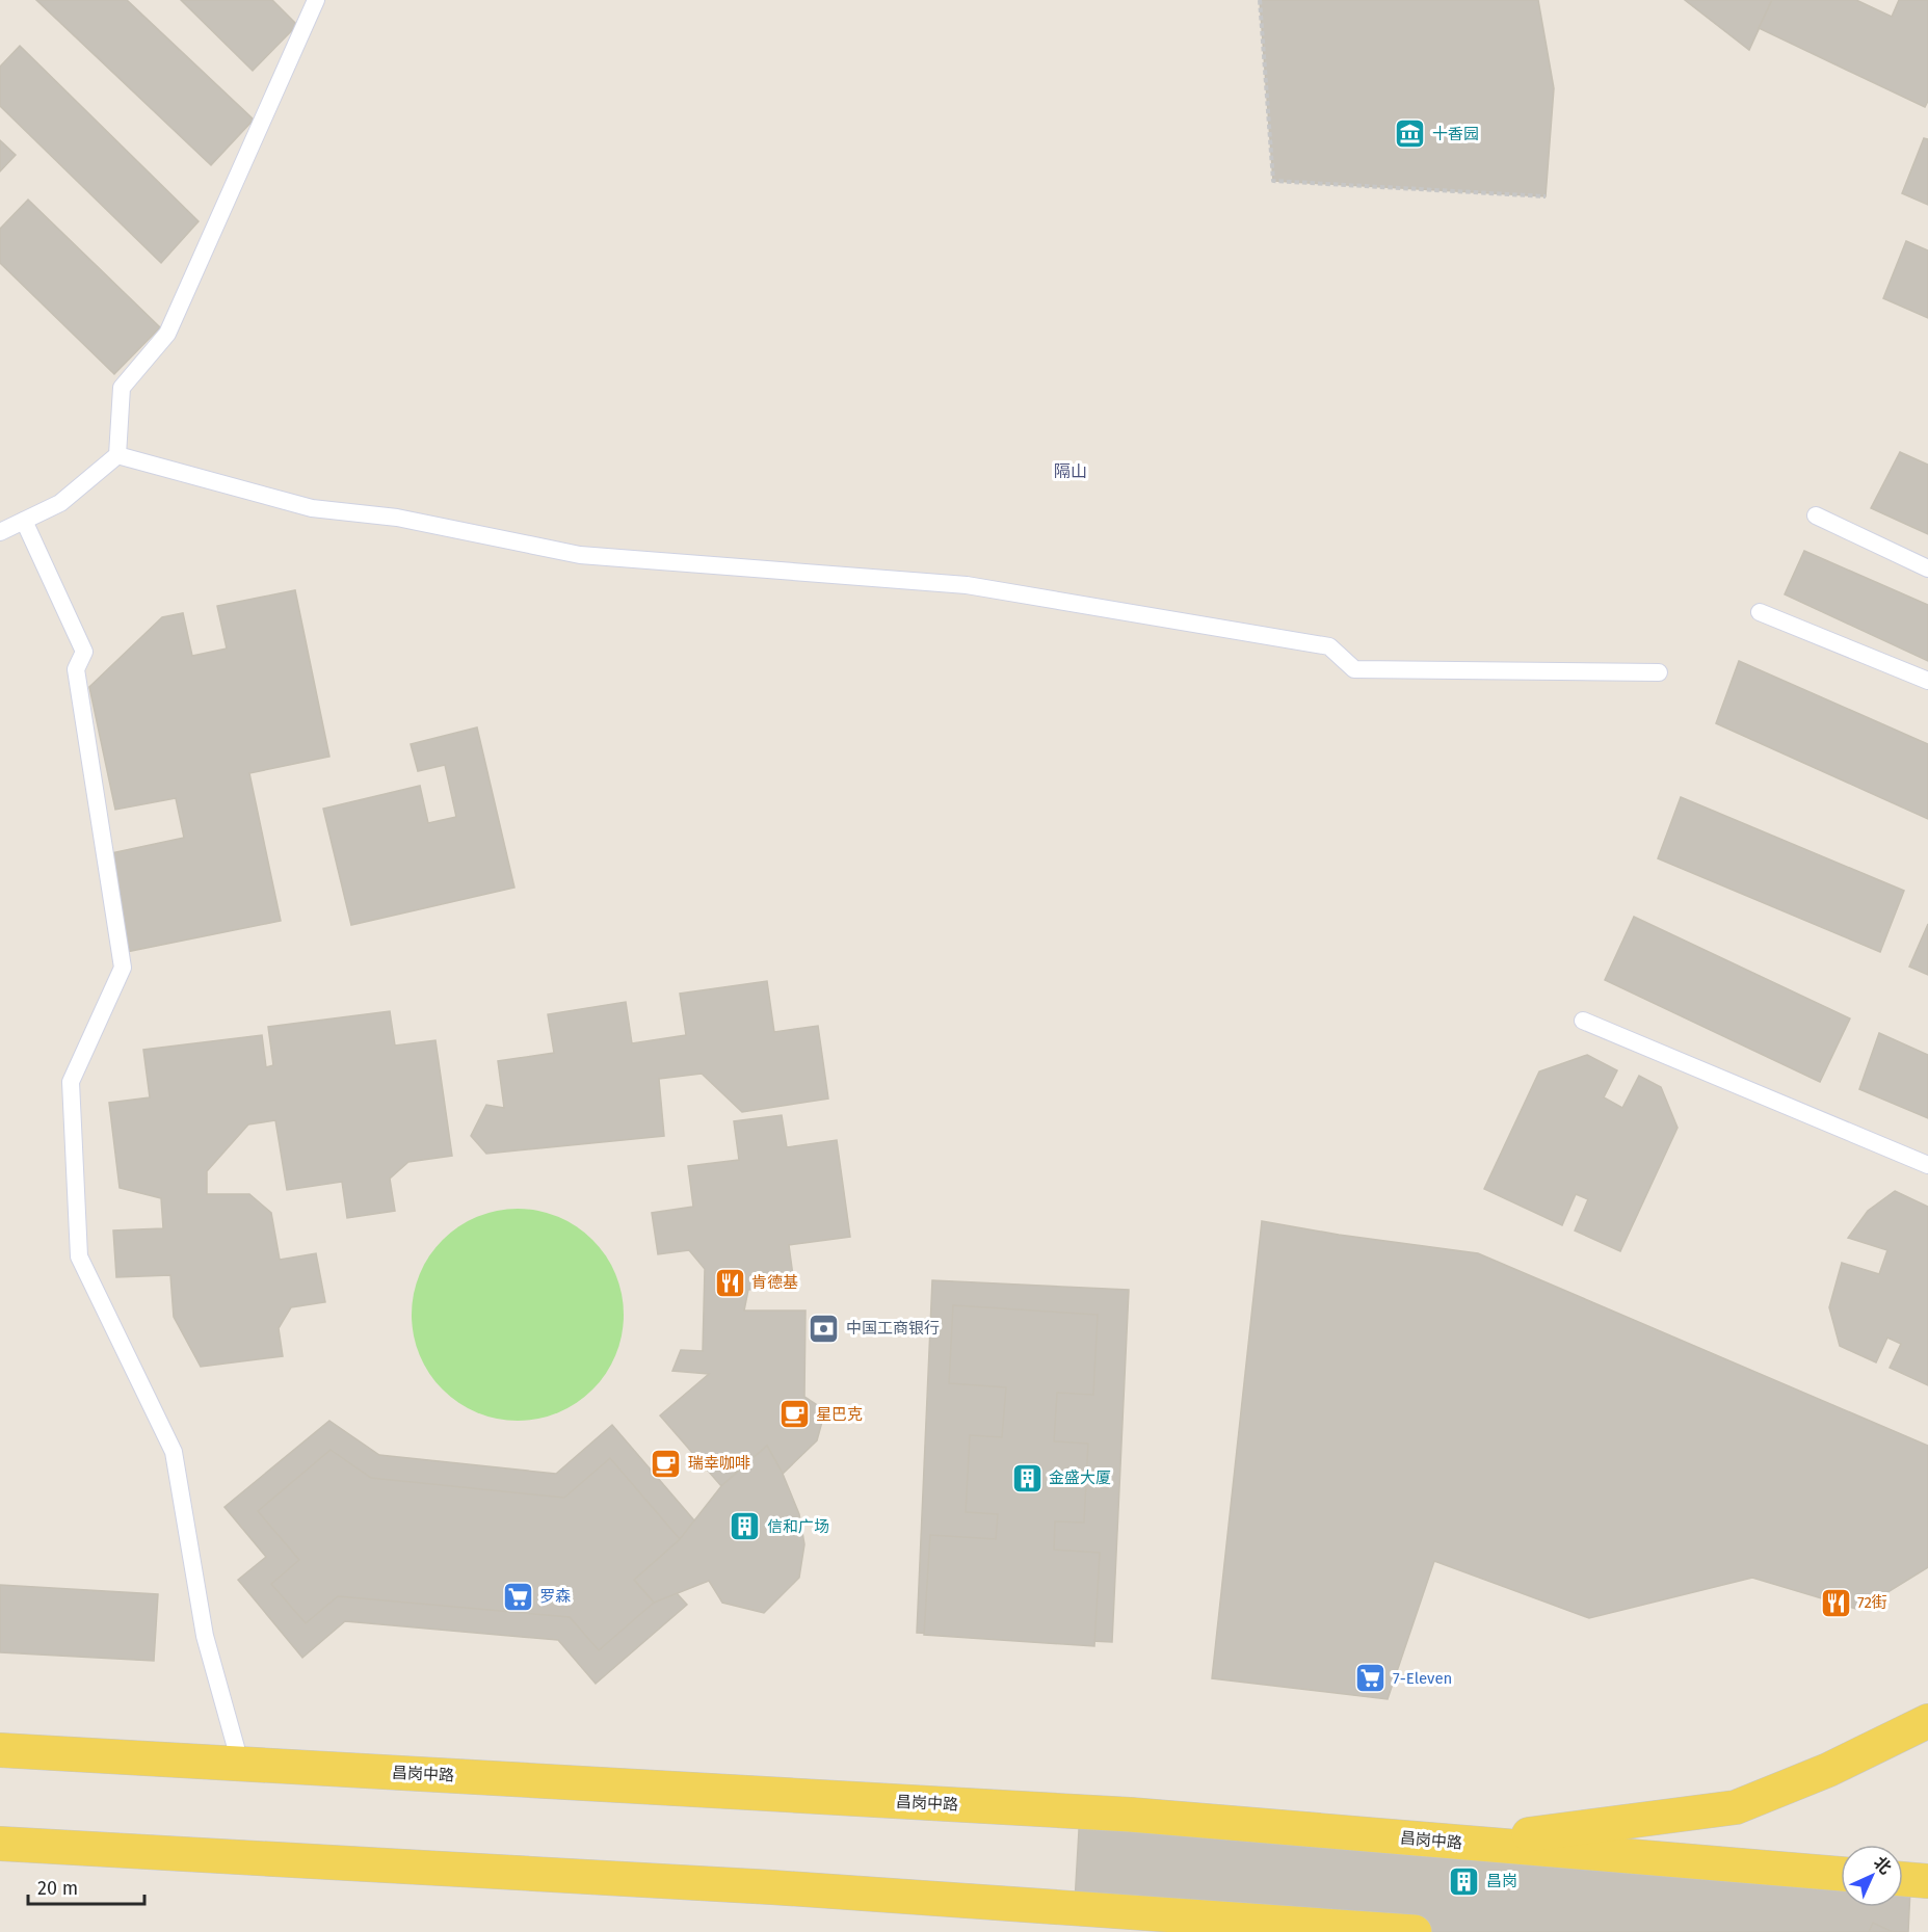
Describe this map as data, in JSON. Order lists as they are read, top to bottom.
{
  "streets": {
    "main road": ["昌岗中路"]
  },
  "districts": ["隔山"],
  "places": {
    "museum": ["十香园"],
    "restaurant": ["肯德基", "72街"],
    "bank": ["中国工商银行"],
    "cafe": ["星巴克", "瑞幸咖啡"],
    "building": ["金盛大厦", "信和广场", "昌岗"],
    "supermarket": ["罗森", "7-Eleven"]
  },
  "scale_bar": "20 m",
  "north": "top right"
}
